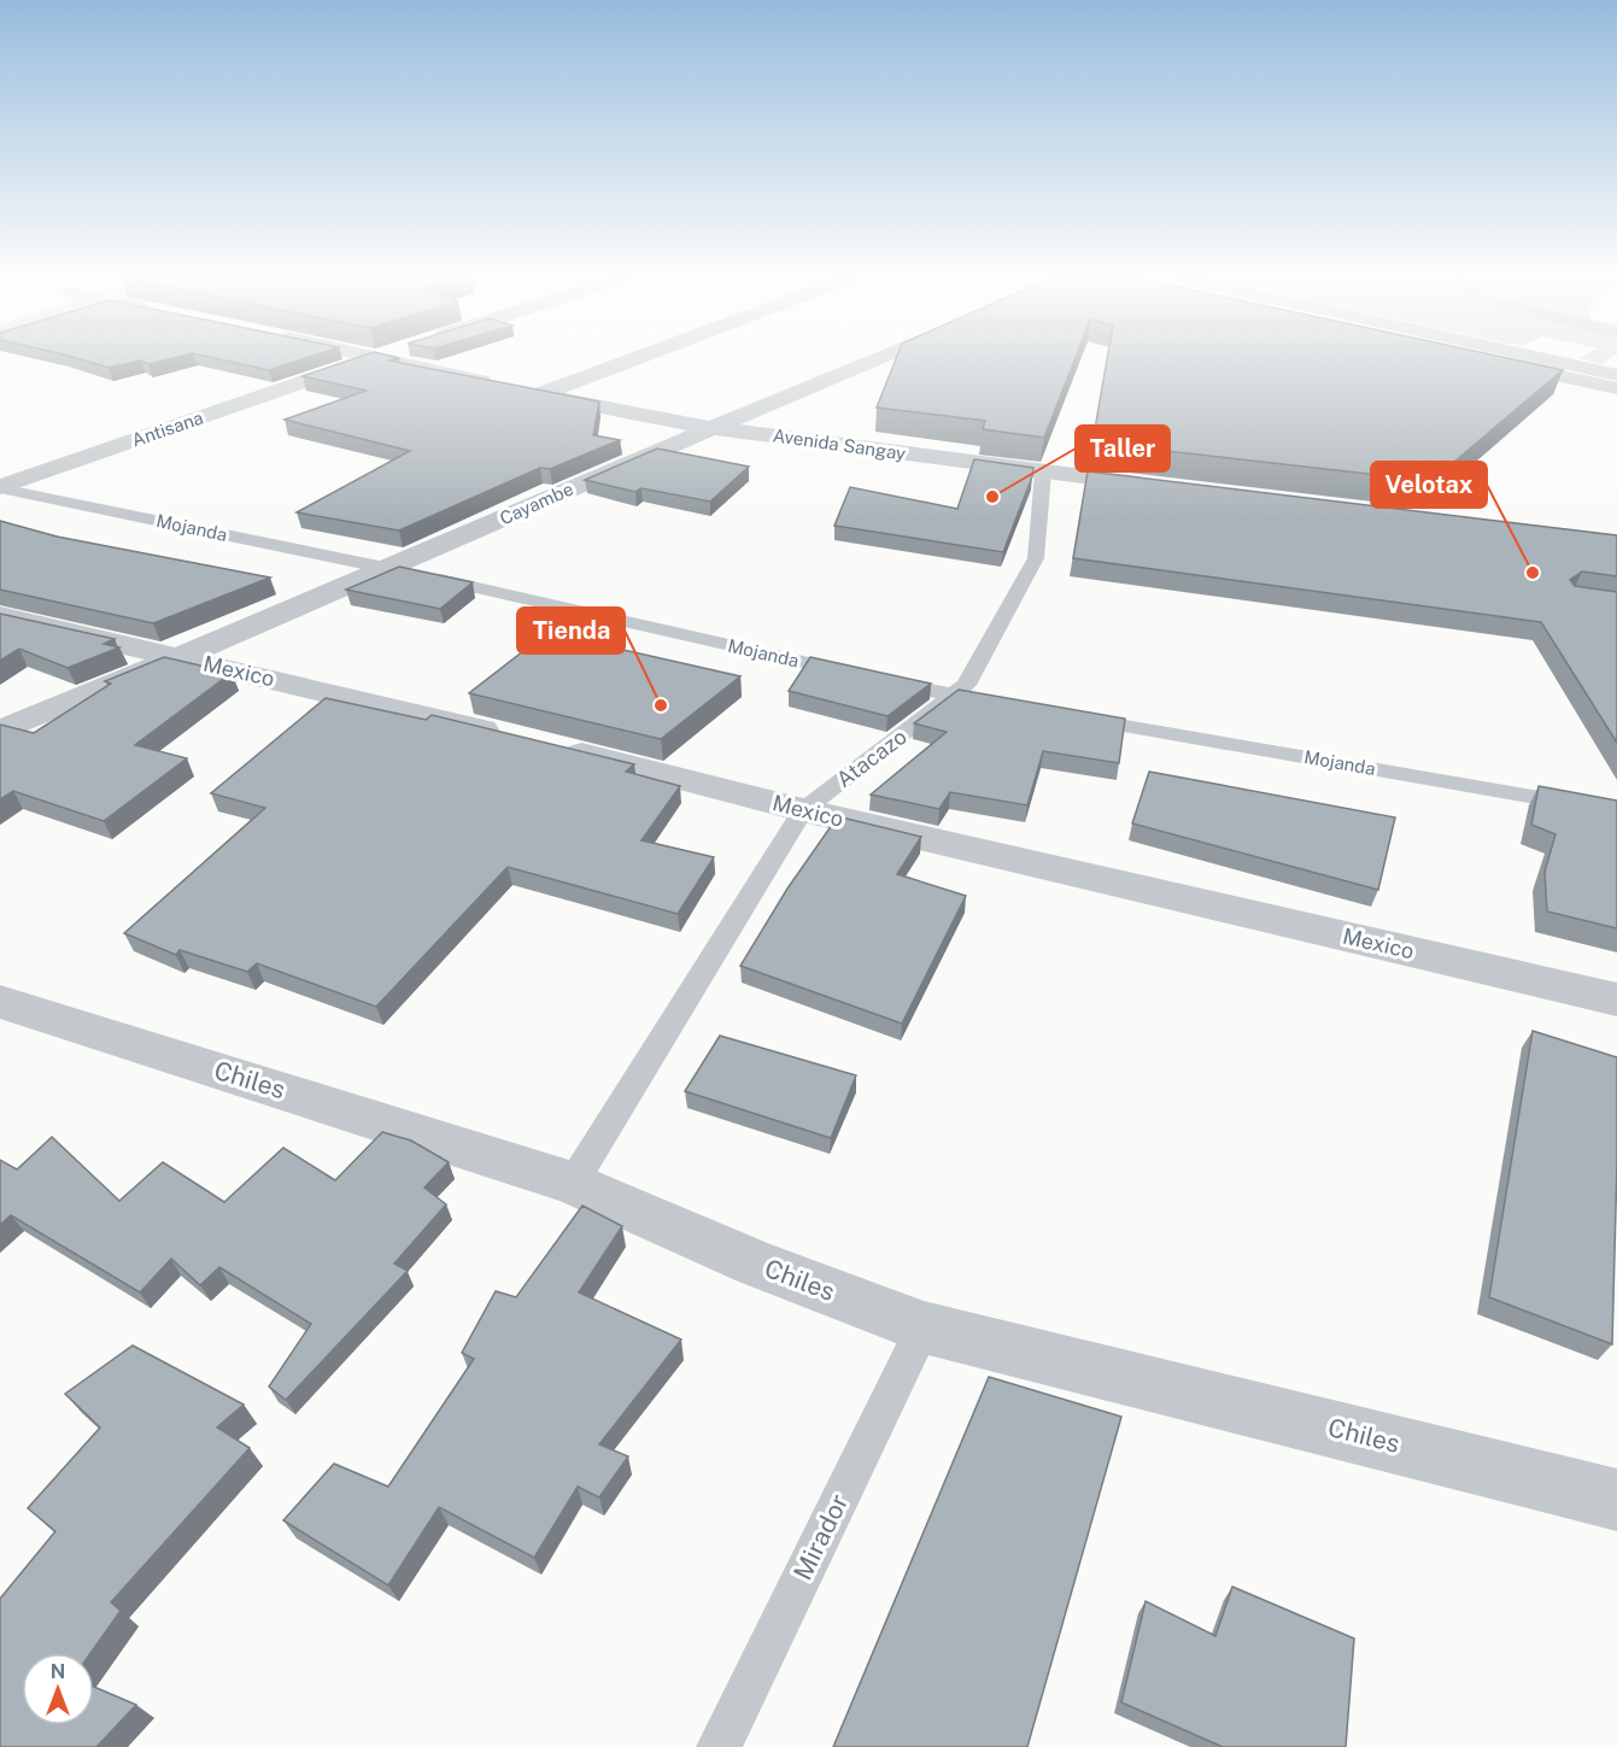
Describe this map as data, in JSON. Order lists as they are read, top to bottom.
{
  "streets": {
    "street": [
      "Antisana",
      "Avenida Sangay",
      "Cayambe",
      "Mexico",
      "Chiles"
    ],
    "lane": ["Mojanda", "Atacazo", "Mirador"]
  },
  "crossings": [
    ["Antisana", "Mojanda"],
    ["Avenida Sangay", "Cayambe"],
    ["Avenida Sangay", "Atacazo"],
    ["Cayambe", "Mojanda"],
    ["Cayambe", "Mexico"],
    ["Mexico", "Atacazo"],
    ["Atacazo", "Chiles"],
    ["Chiles", "Mirador"]
  ],
  "places": ["Taller", "Velotax", "Tienda"],
  "north": "top"
}
